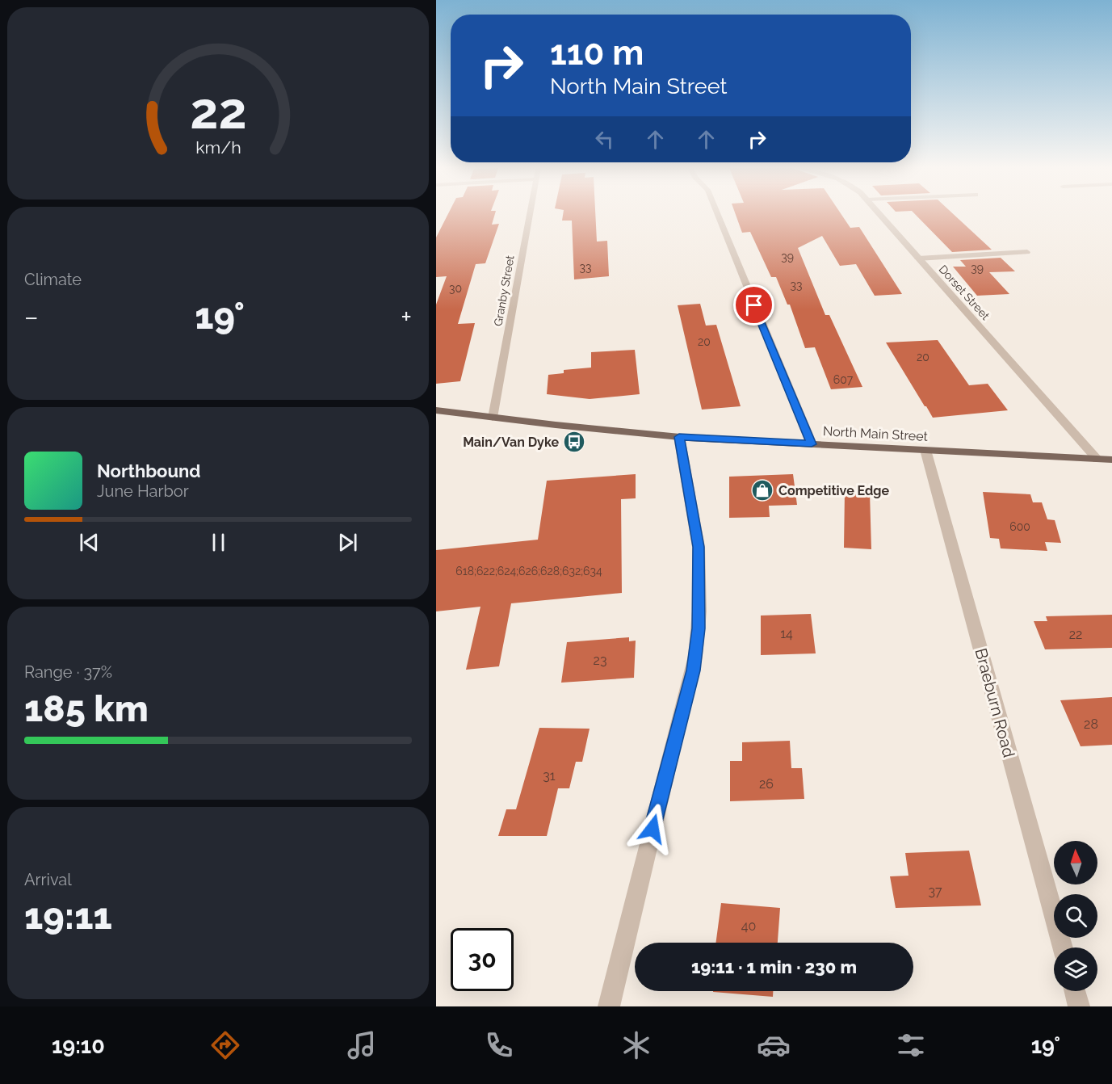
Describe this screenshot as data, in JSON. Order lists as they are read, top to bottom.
{
  "streets": {
    "main road": ["North Main Street"],
    "street": ["Granby Street", "Dorset Street", "Braeburn Road"]
  },
  "crossings": [
    ["Granby Street", "North Main Street"],
    ["Dorset Street", "North Main Street"],
    ["North Main Street", "Braeburn Road"]
  ],
  "places": {
    "bus stop": ["Main/Van Dyke"],
    "shop": ["Competitive Edge"]
  },
  "house_numbers": [
    "39",
    "33",
    "39",
    "33",
    "30",
    "20",
    "20",
    "607",
    "600",
    "618;622;624;626;628;632;634",
    "14",
    "22",
    "23",
    "28",
    "31",
    "26",
    "37",
    "40"
  ],
  "north": "top",
  "page": {
    "turn": ["110 m", "North Main Street"],
    "tile": [
      "Climate",
      ["Range · 37%", "185 km"],
      ["Arrival", "19:11"]
    ],
    "heat": ["−", "19°", "+"],
    "song": ["Northbound", "June Harbor"],
    "limit": "30",
    "trip": "19:11 · 1 min · 230 m",
    "tabs": ["19:10", "19°"],
    "gauge": ["22", "km/h"]
  }
}
